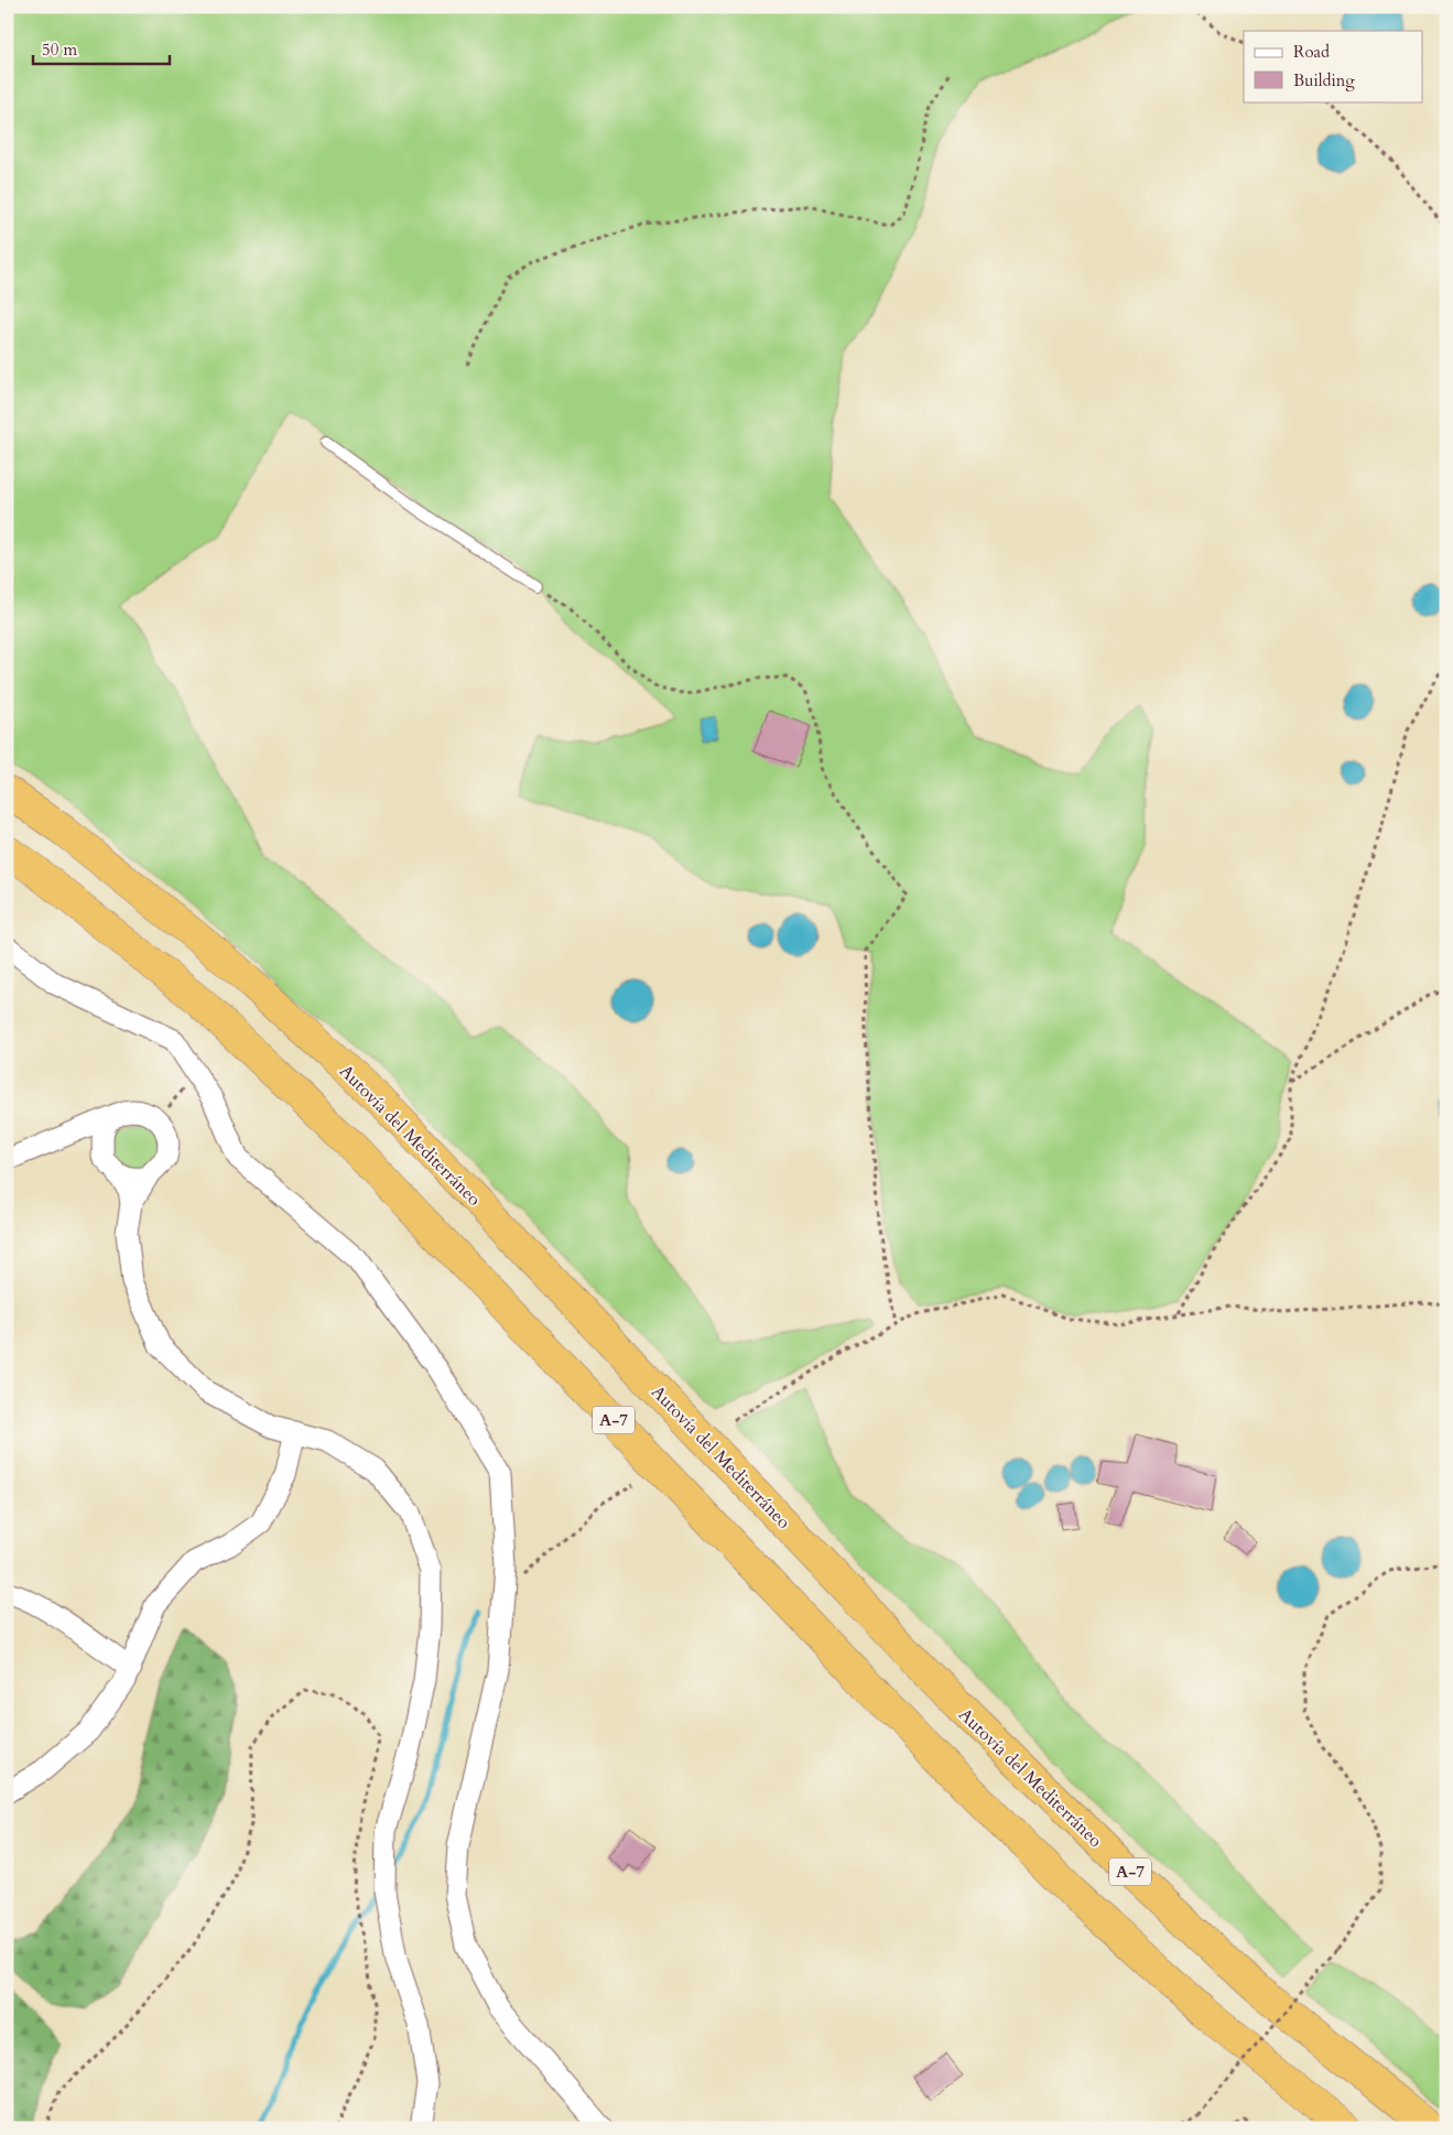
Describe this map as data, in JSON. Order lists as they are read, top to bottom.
{
  "streets": {
    "highway": ["Autovía del Mediterráneo", "A-7"]
  },
  "legend": ["Road", "Building"],
  "scale_bar": "50 m"
}
